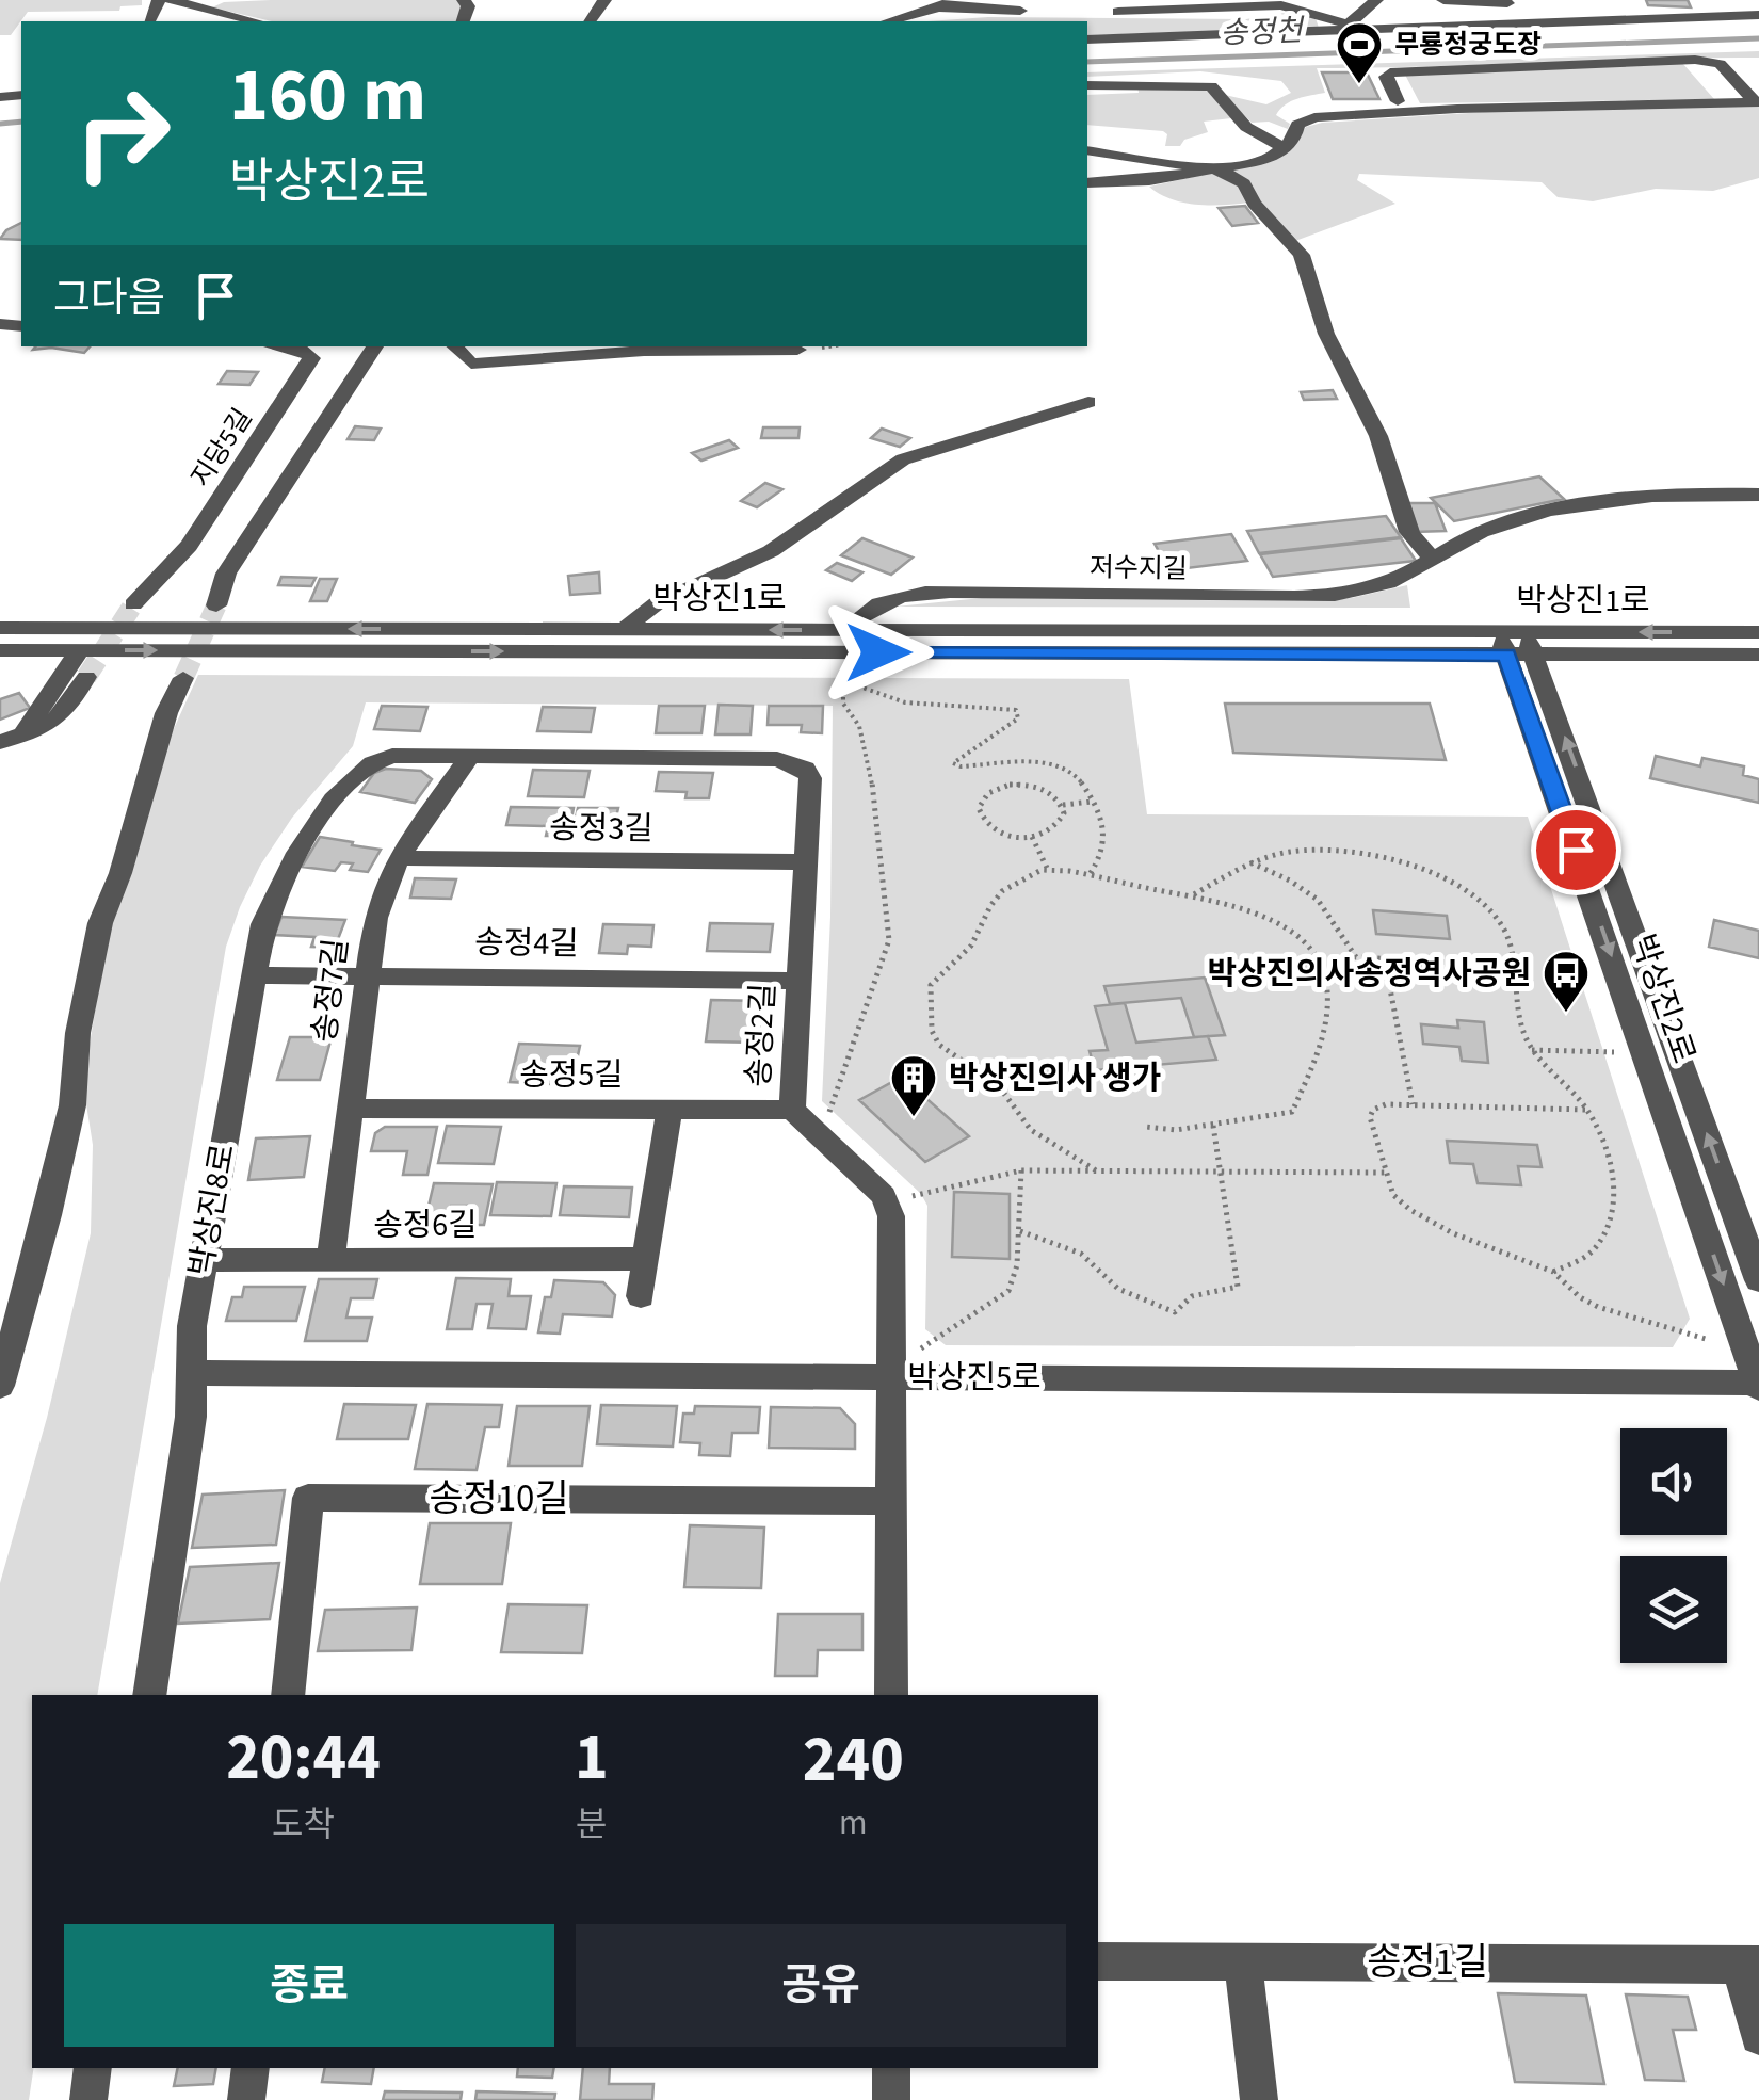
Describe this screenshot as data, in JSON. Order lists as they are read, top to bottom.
{
  "streets": {
    "street": [
      "지당5길",
      "저수지길",
      "박상진1로",
      "송정3길",
      "송정4길",
      "송정7길",
      "박상진2로",
      "송정2길",
      "송정5길",
      "박상진8로",
      "송정6길",
      "박상진5로",
      "송정10길",
      "송정1길"
    ]
  },
  "crossings": [
    ["저수지길", "박상진1로"],
    ["박상진1로", "박상진2로"],
    ["송정3길", "송정7길"],
    ["송정3길", "송정2길"],
    ["송정4길", "송정7길"],
    ["송정4길", "송정2길"],
    ["송정4길", "박상진8로"],
    ["송정7길", "송정2길"],
    ["송정7길", "송정5길"],
    ["송정7길", "송정6길"],
    ["박상진2로", "박상진5로"],
    ["송정2길", "송정5길"],
    ["송정2길", "박상진8로"],
    ["송정2길", "박상진5로"],
    ["송정2길", "송정10길"],
    ["박상진8로", "송정6길"],
    ["박상진8로", "박상진5로"]
  ],
  "water": ["송정천"],
  "places": {
    "sports": ["무룡정궁도장"],
    "bus stop": ["박상진의사송정역사공원"],
    "building": ["박상진의사 생가"]
  },
  "page": {
    "turn": ["160 m", "박상진2로"],
    "then": "그다음",
    "eta": [
      "20:44",
      "도착",
      "1",
      "분",
      "240",
      "m"
    ],
    "buttons": ["종료", "공유"]
  }
}
